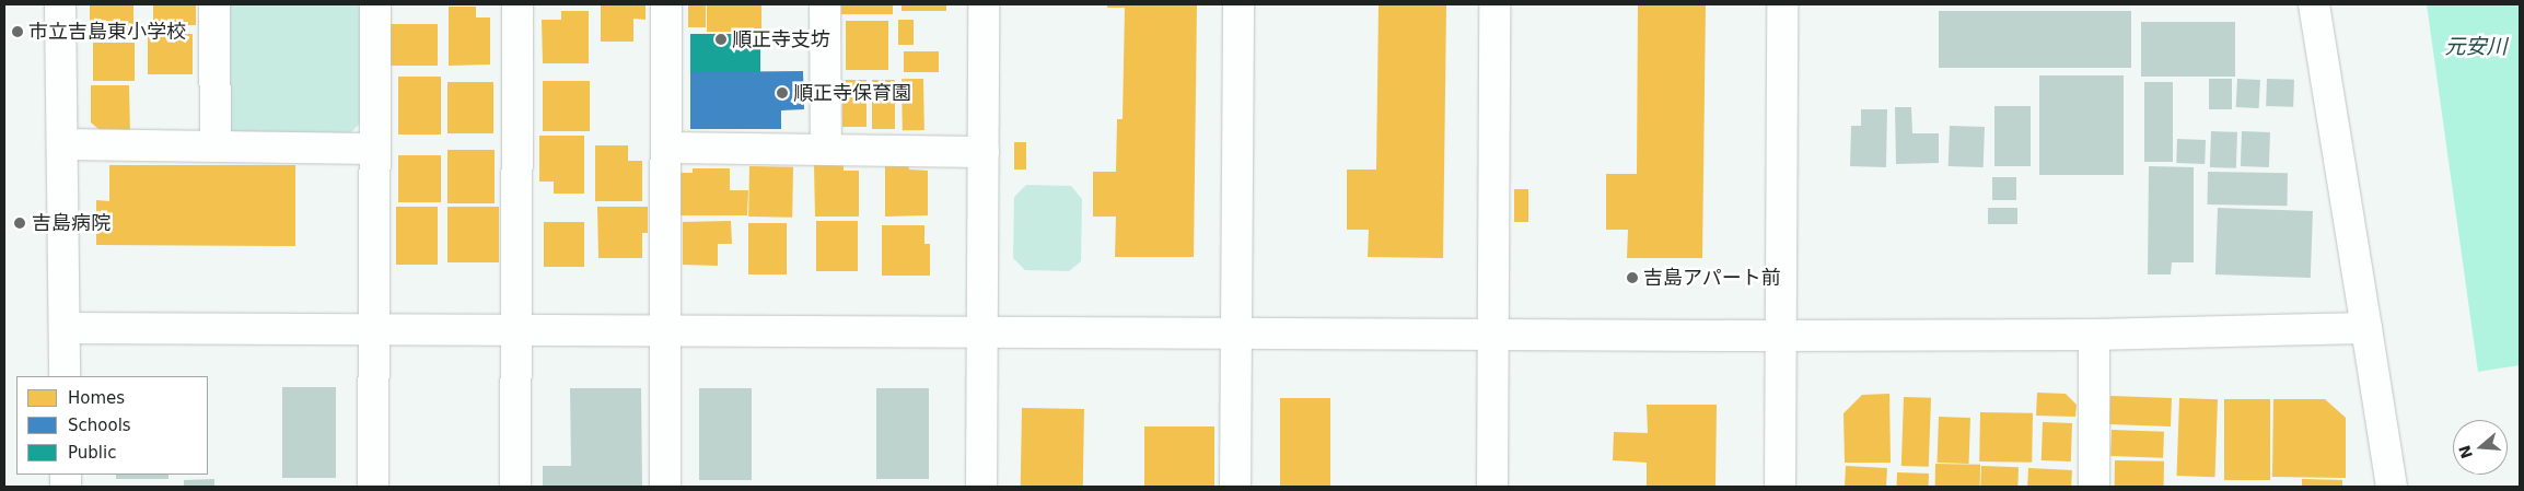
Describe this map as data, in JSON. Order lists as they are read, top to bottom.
{
  "water": ["元安川"],
  "places": [
    "市立吉島東小学校",
    "順正寺支坊",
    "順正寺保育園",
    "吉島病院",
    "吉島アパート前"
  ],
  "legend": ["Homes", "Schools", "Public"],
  "north": "left"
}
